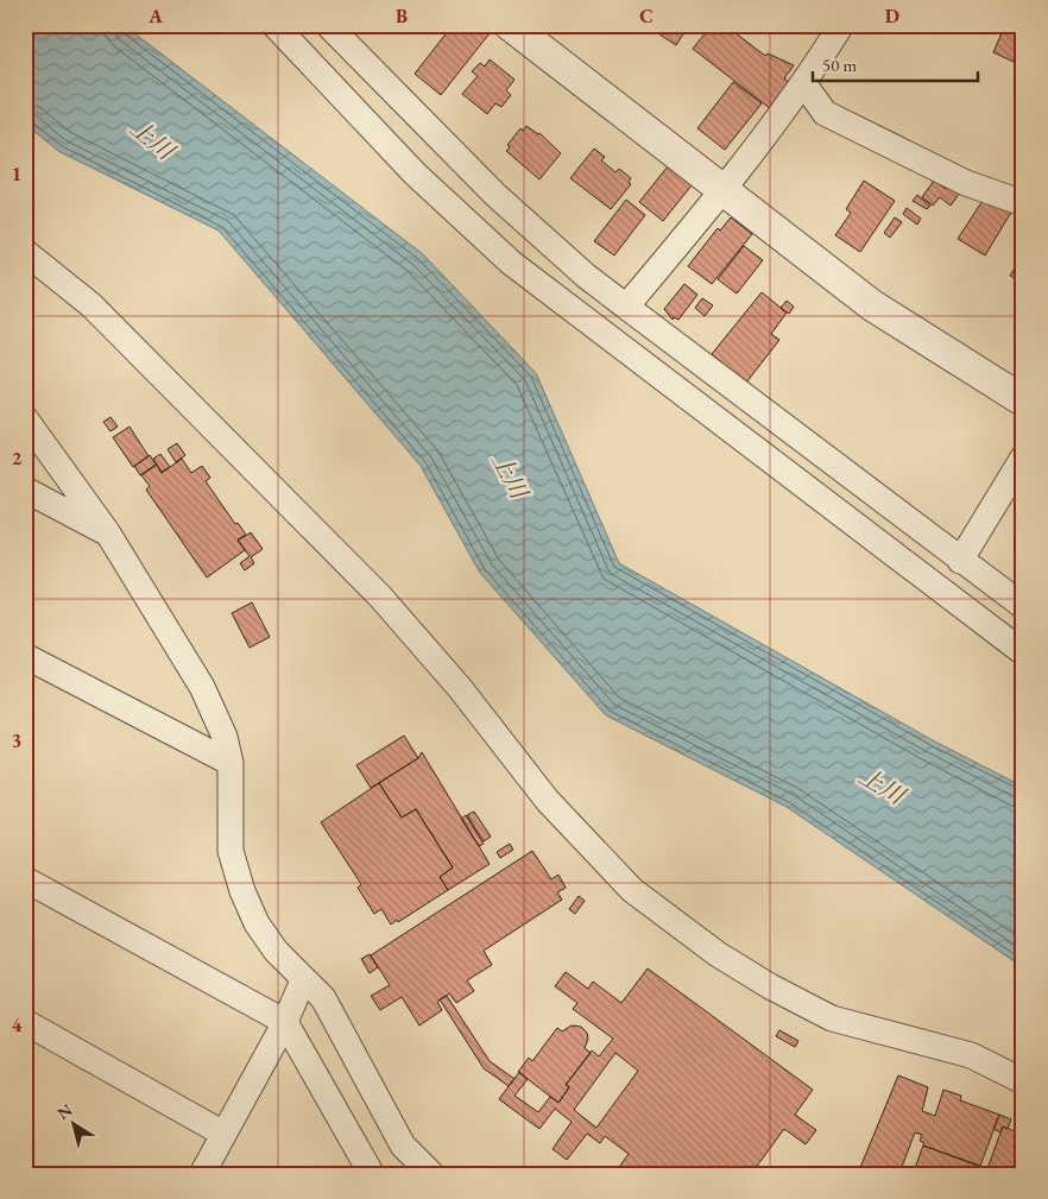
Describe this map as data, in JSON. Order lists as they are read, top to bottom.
{
  "water": ["上川"],
  "scale_bar": "50 m",
  "north": "top left",
  "grid": {
    "columns": [
      "A",
      "B",
      "C",
      "D"
    ],
    "rows": [
      "1",
      "2",
      "3",
      "4"
    ]
  }
}
